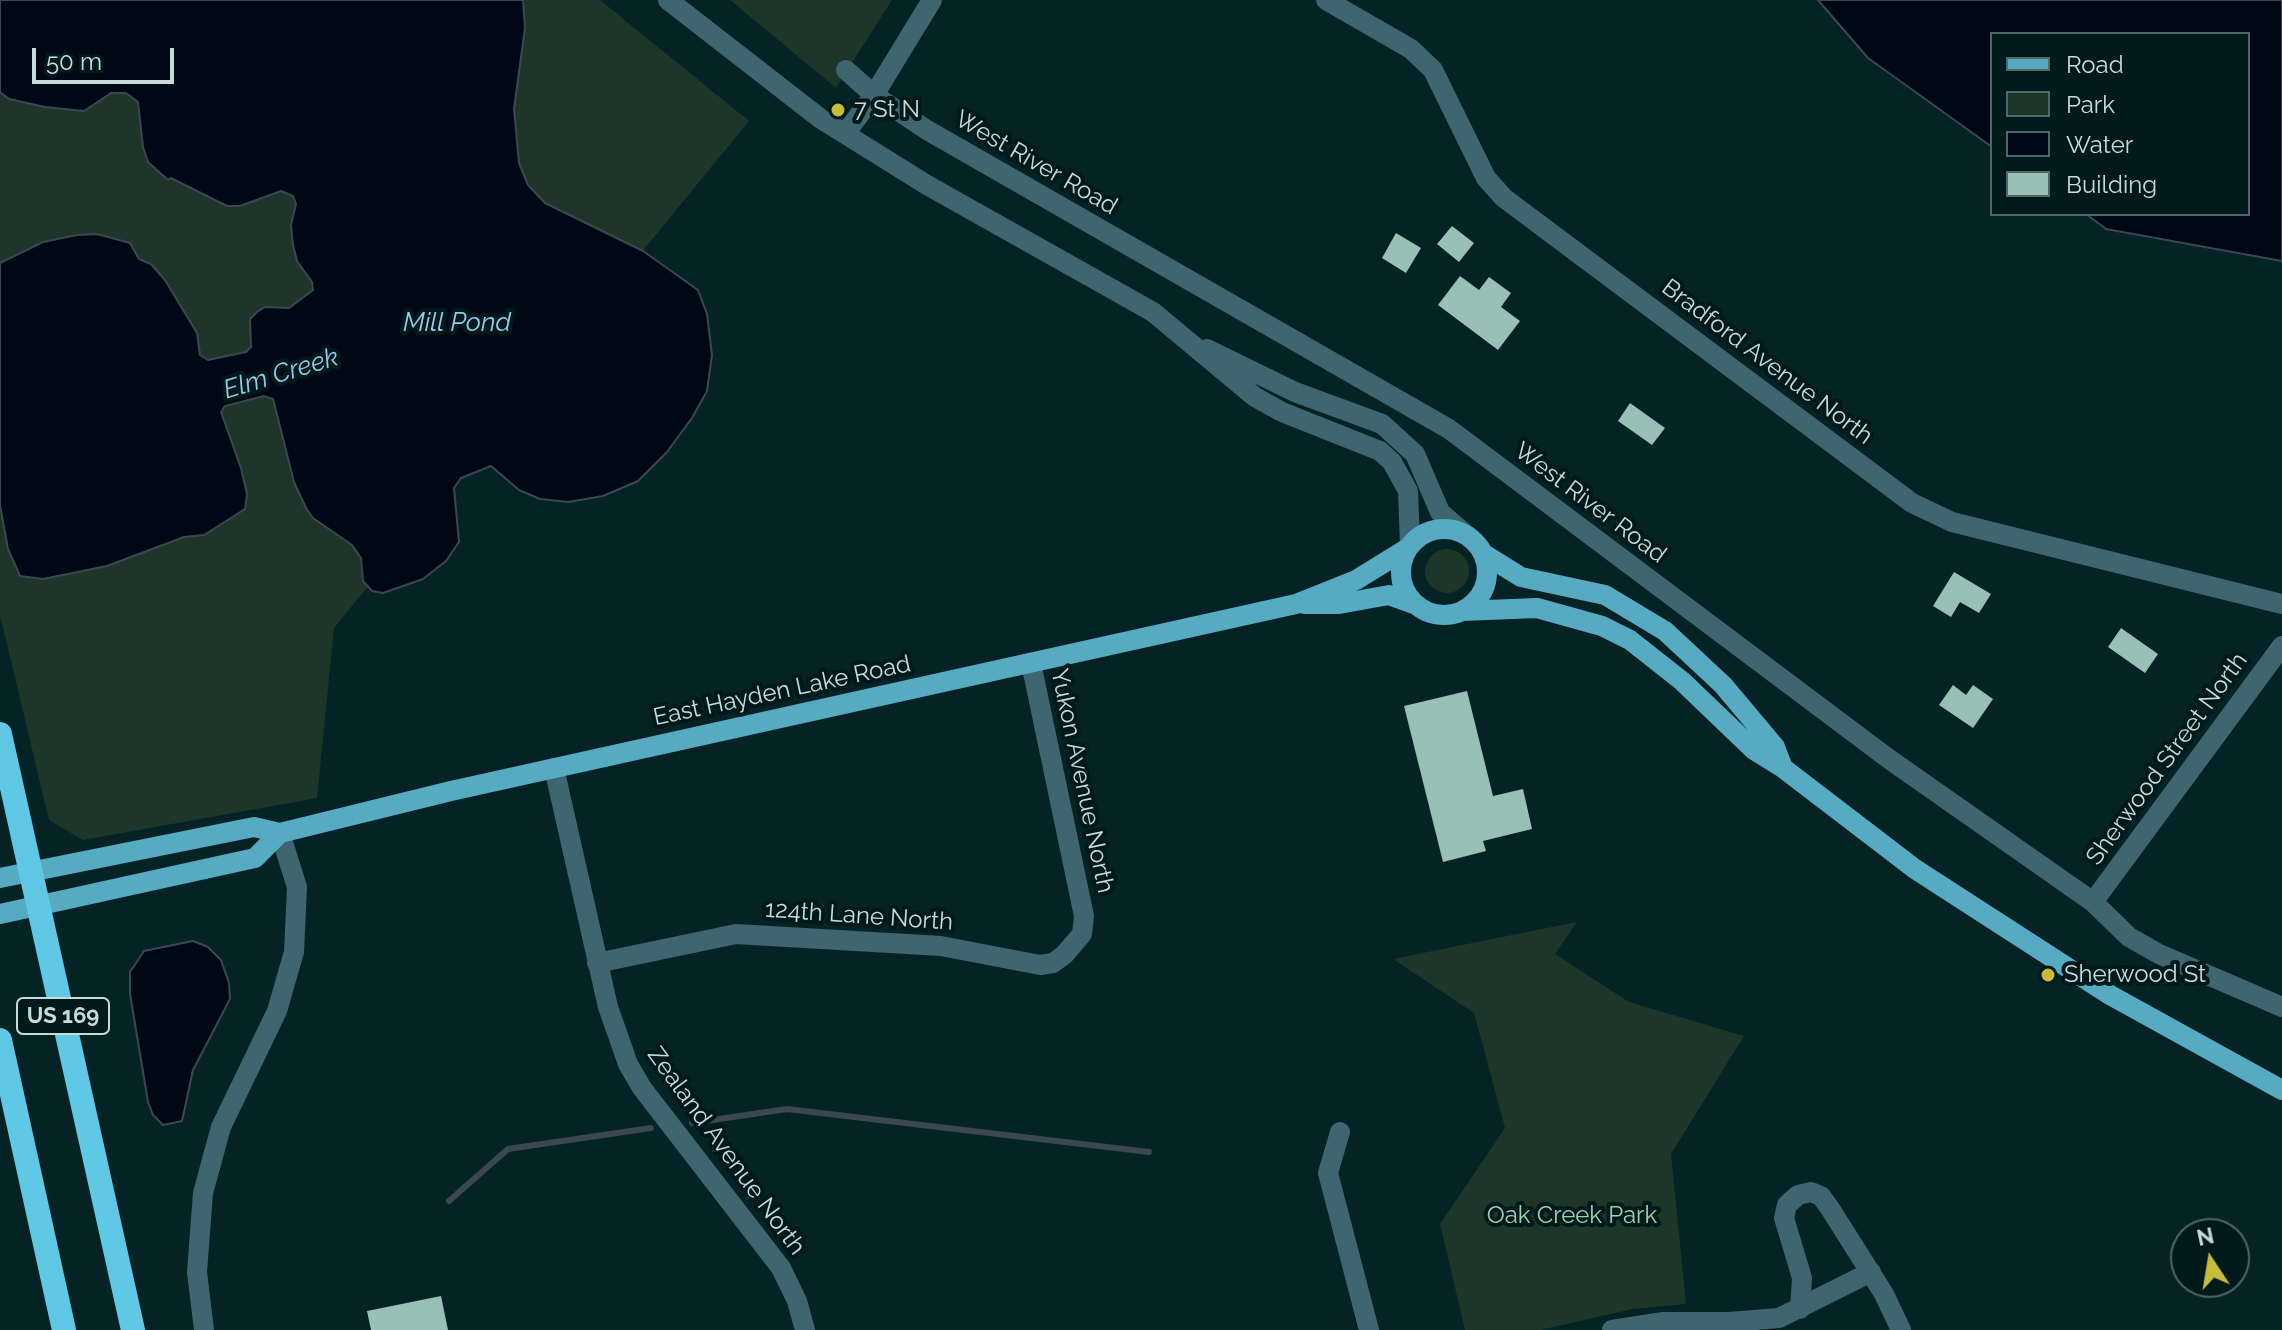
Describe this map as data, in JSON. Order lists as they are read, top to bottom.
{
  "streets": {
    "highway": ["US 169"],
    "main road": ["East Hayden Lake Road"],
    "street": [
      "West River Road",
      "Bradford Avenue North",
      "Sherwood Street North",
      "Yukon Avenue North",
      "124th Lane North",
      "Zealand Avenue North"
    ]
  },
  "crossings": [
    ["West River Road", "Sherwood Street North"],
    ["East Hayden Lake Road", "Yukon Avenue North"],
    ["East Hayden Lake Road", "US 169"],
    ["East Hayden Lake Road", "Zealand Avenue North"],
    ["Yukon Avenue North", "124th Lane North"],
    ["124th Lane North", "Zealand Avenue North"]
  ],
  "water": ["Mill Pond", "Elm Creek"],
  "parks": ["Oak Creek Park"],
  "places": ["7 St N", "Sherwood St"],
  "legend": [
    "Road",
    "Park",
    "Water",
    "Building"
  ],
  "scale_bar": "50 m",
  "north": "top"
}
